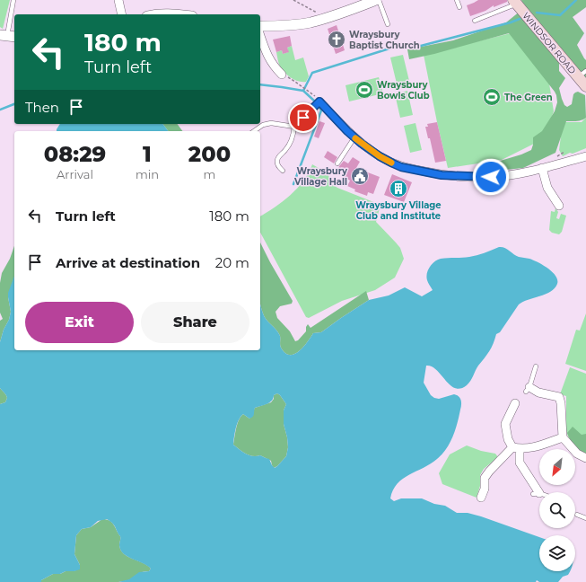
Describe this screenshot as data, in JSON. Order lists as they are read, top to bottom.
{
  "streets": {
    "main road": ["WINDSOR ROAD"]
  },
  "places": {
    "church": ["Wraysbury Baptist Church"],
    "sports": ["Wraysbury Bowls Club", "The Green"],
    "public building": ["Wraysbury Village Hall"],
    "building": ["Wraysbury Village Club and Institute"]
  },
  "north": "bottom left",
  "page": {
    "turn": ["180 m", "Turn left"],
    "then": "Then",
    "eta": [
      "08:29",
      "Arrival",
      "1",
      "min",
      "200",
      "m"
    ],
    "list": [
      {
        "name": "Turn left",
        "value": "180 m"
      },
      {
        "name": "Arrive at destination",
        "value": "20 m"
      }
    ],
    "buttons": ["Exit", "Share"]
  }
}
